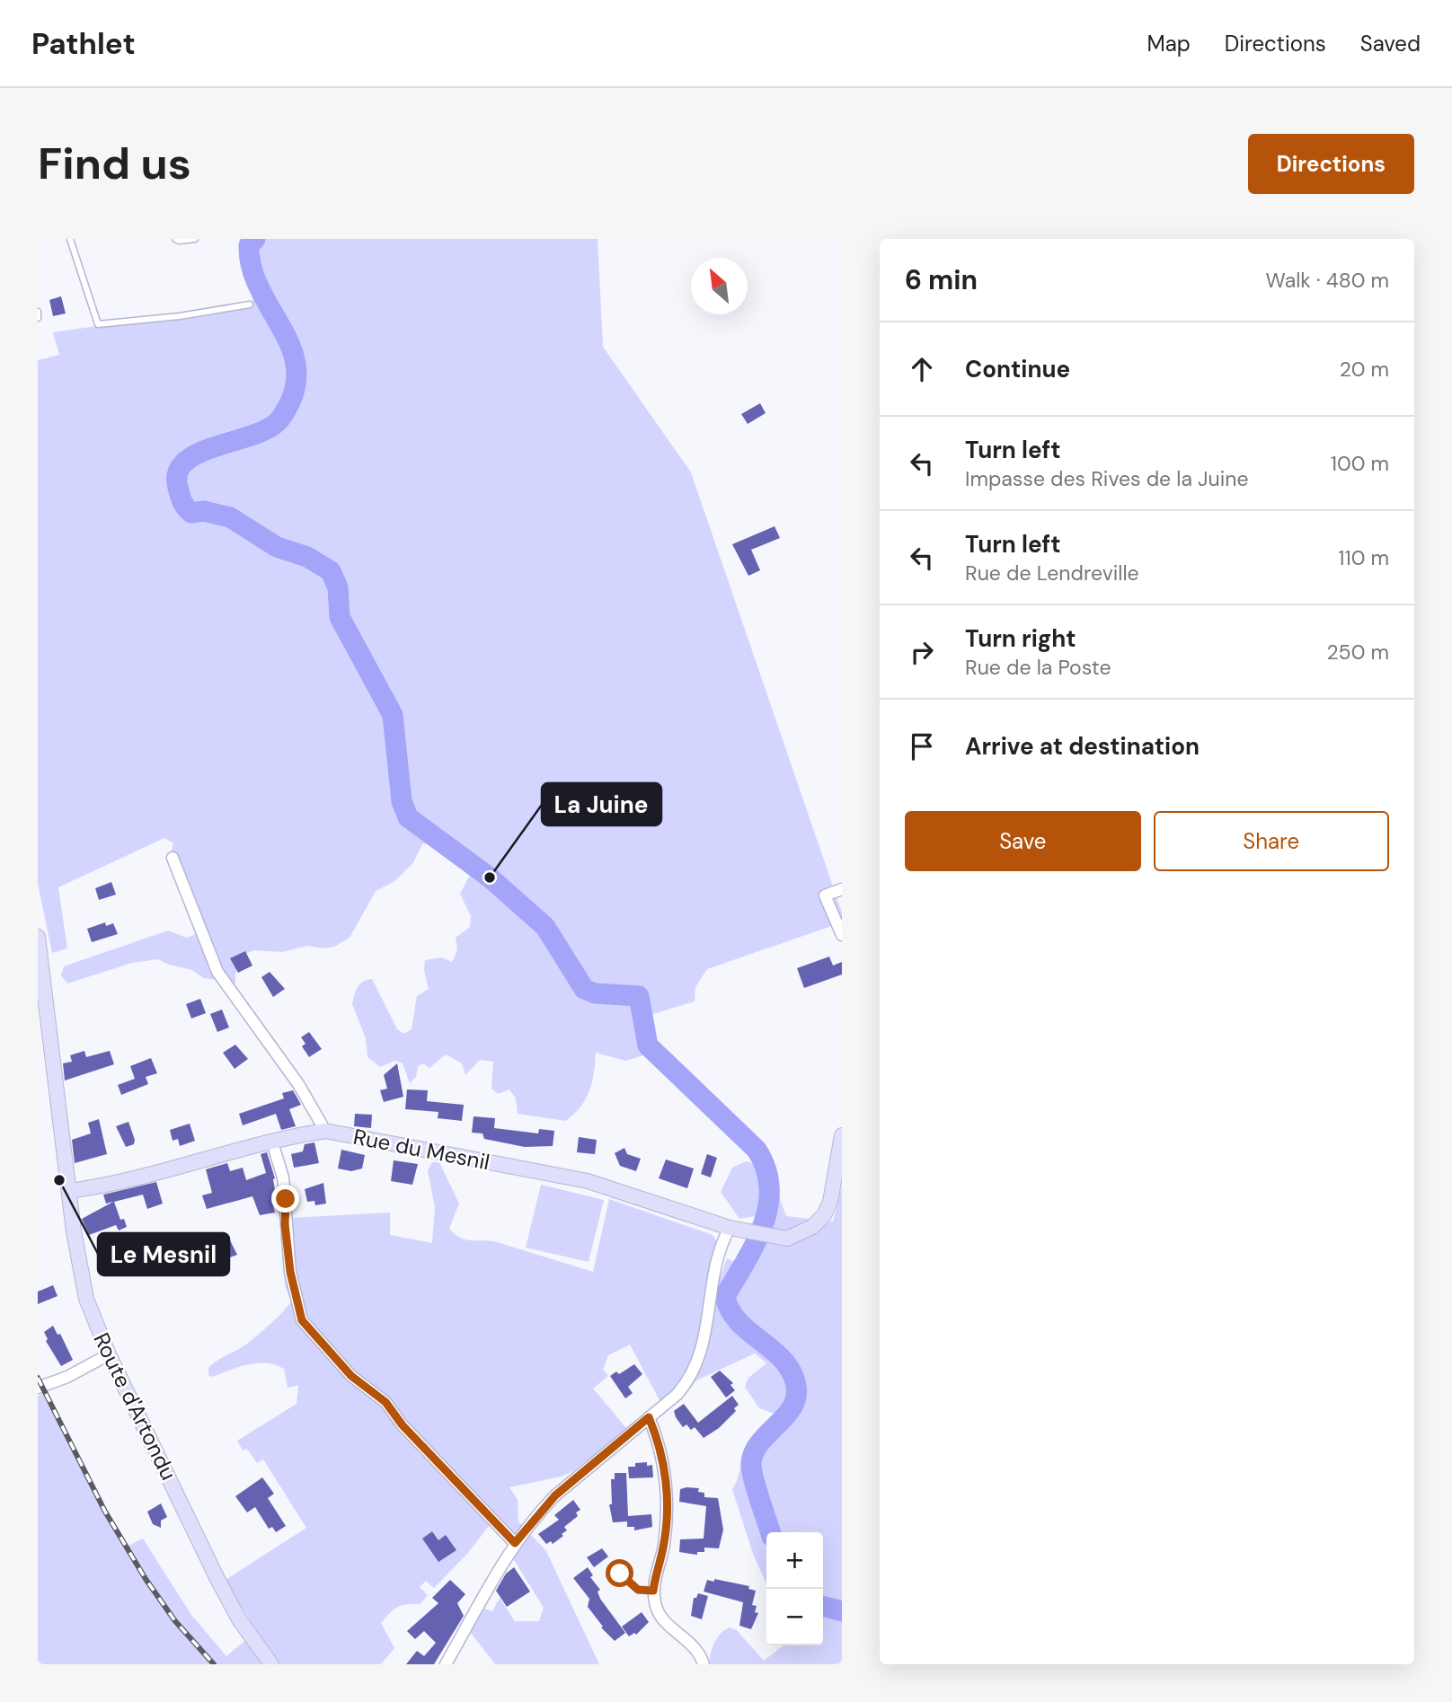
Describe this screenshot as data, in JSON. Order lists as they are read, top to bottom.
{
  "streets": {
    "street": ["Rue du Mesnil", "Route d'Artondu"]
  },
  "crossings": [
    ["Rue du Mesnil", "Route d'Artondu"]
  ],
  "places": ["La Juine", "Le Mesnil"],
  "north": "top left",
  "page": {
    "header": "Pathlet",
    "nav": ["Map", "Directions", "Saved"],
    "buttons": [
      "Directions",
      ["Save", "Share"]
    ],
    "title": "Find us",
    "heading": ["6 min", "Walk · 480 m"],
    "list": [
      ["Continue", "20 m"],
      ["Turn left", "Impasse des Rives de la Juine", "100 m"],
      ["Turn left", "Rue de Lendreville", "110 m"],
      ["Turn right", "Rue de la Poste", "250 m"],
      "Arrive at destination"
    ],
    "map_buttons": ["+", "−"]
  }
}
